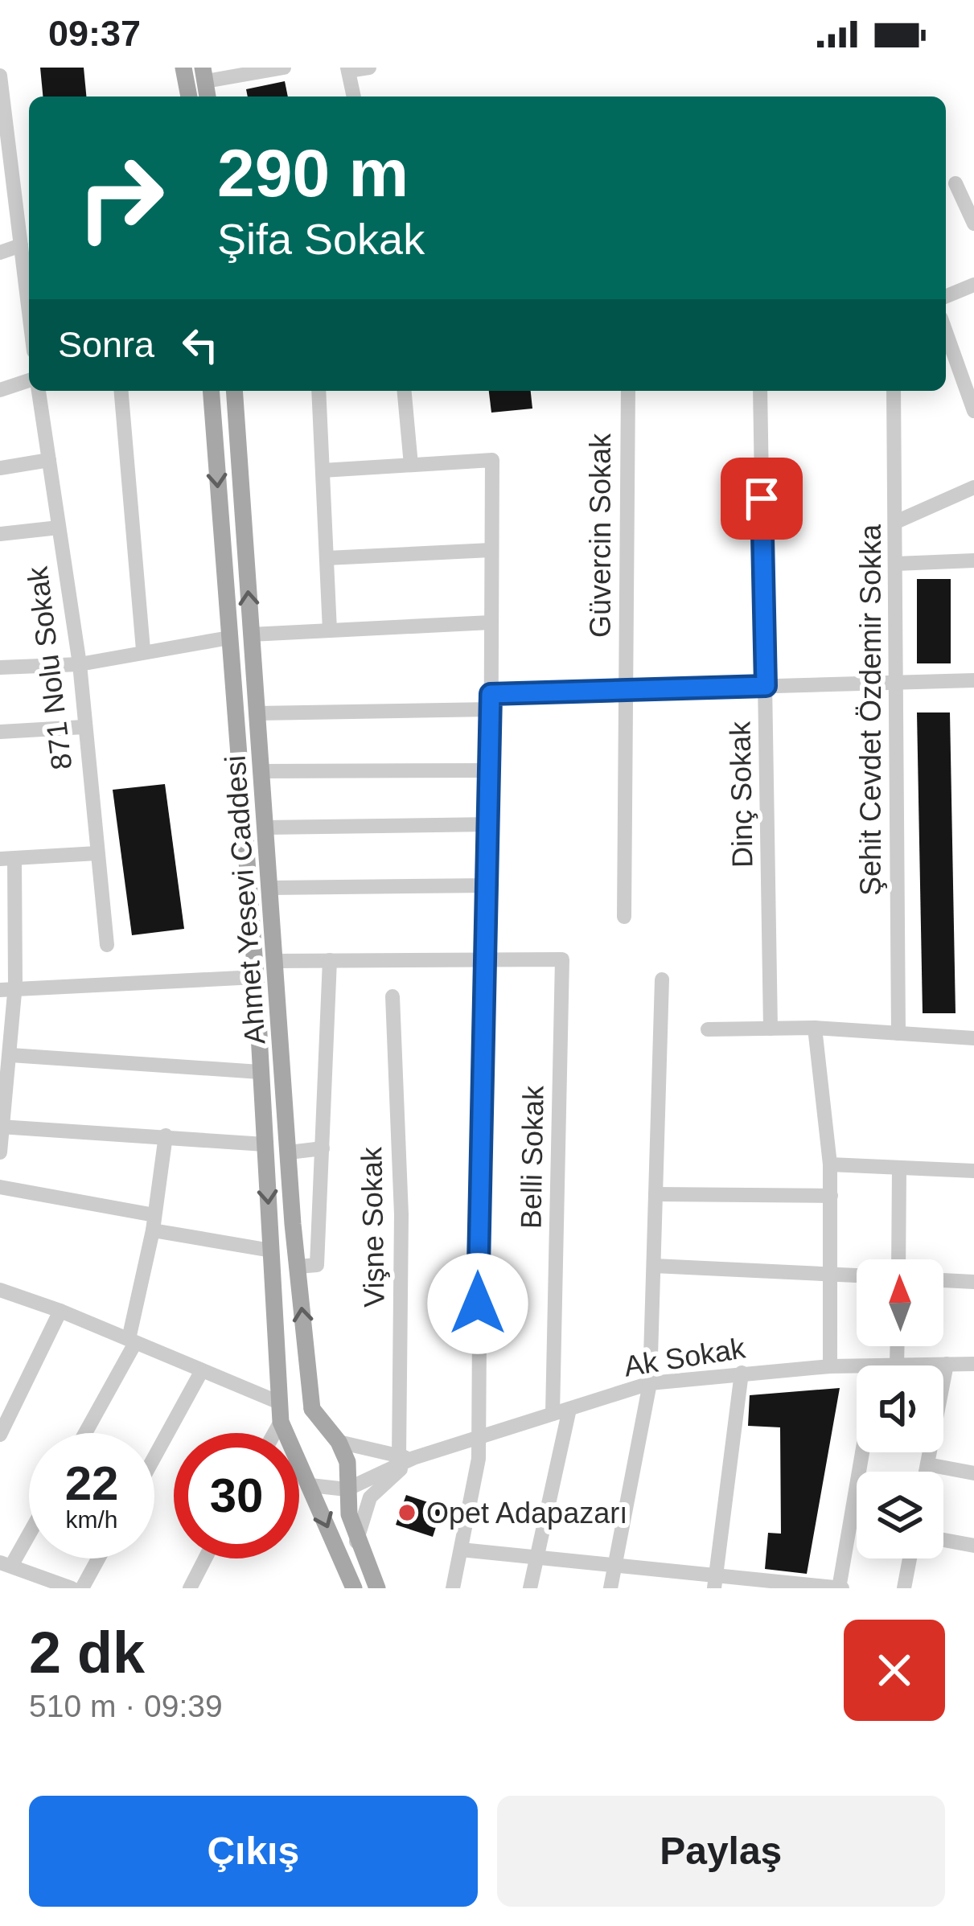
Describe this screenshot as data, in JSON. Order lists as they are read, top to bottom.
{
  "streets": {
    "main road": ["Ahmet Yesevi Caddesi"],
    "street": [
      "Güvercin Sokak",
      "871 Nolu Sokak",
      "Şehit Cevdet Özdemir Sokka",
      "Dinç Sokak",
      "Belli Sokak",
      "Vişne Sokak",
      "Ak Sokak"
    ]
  },
  "crossings": [
    ["Belli Sokak", "Ak Sokak"],
    ["Vişne Sokak", "Ak Sokak"]
  ],
  "places": ["Opet Adapazarı"],
  "north": "top",
  "page": {
    "status": "09:37",
    "turn": ["290 m", "Şifa Sokak"],
    "then": "Sonra",
    "speed": "22 km/h",
    "limit": "30",
    "heading": ["2 dk", "510 m · 09:39"],
    "buttons": ["Çıkış", "Paylaş"]
  }
}
